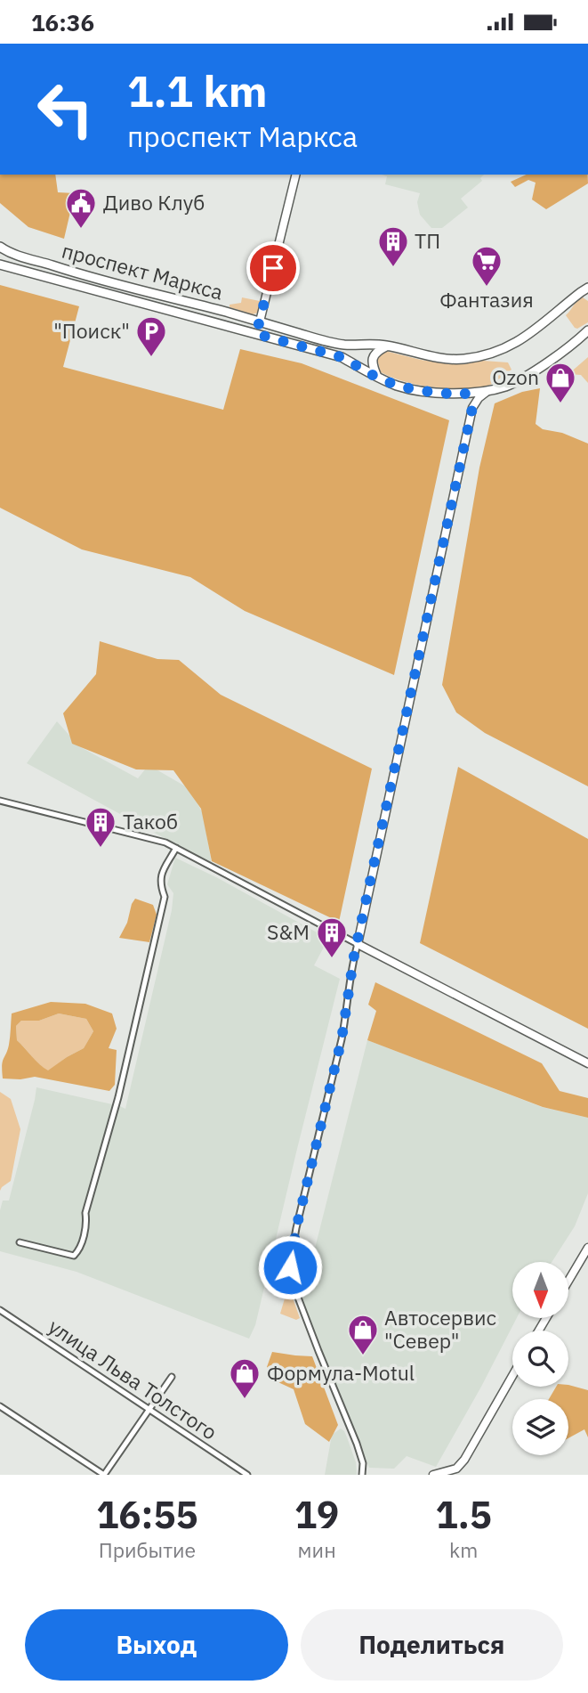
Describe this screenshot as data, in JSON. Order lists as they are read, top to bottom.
{
  "streets": {
    "main road": ["проспект Маркса"],
    "street": ["улица Льва Толстого"]
  },
  "places": {
    "public building": ["Диво Клуб"],
    "building": ["ТП", "Такоб", "S&M"],
    "supermarket": ["Фантазия"],
    "parking": ["\"Поиск\""],
    "shop": ["Ozon", "Автосервис \"Север\"", "Формула-Motul"]
  },
  "north": "bottom",
  "page": {
    "status": "16:36",
    "turn": ["1.1 km", "проспект Маркса"],
    "eta": [
      "16:55",
      "Прибытие",
      "19",
      "мин",
      "1.5",
      "km"
    ],
    "buttons": ["Выход", "Поделиться"]
  }
}
